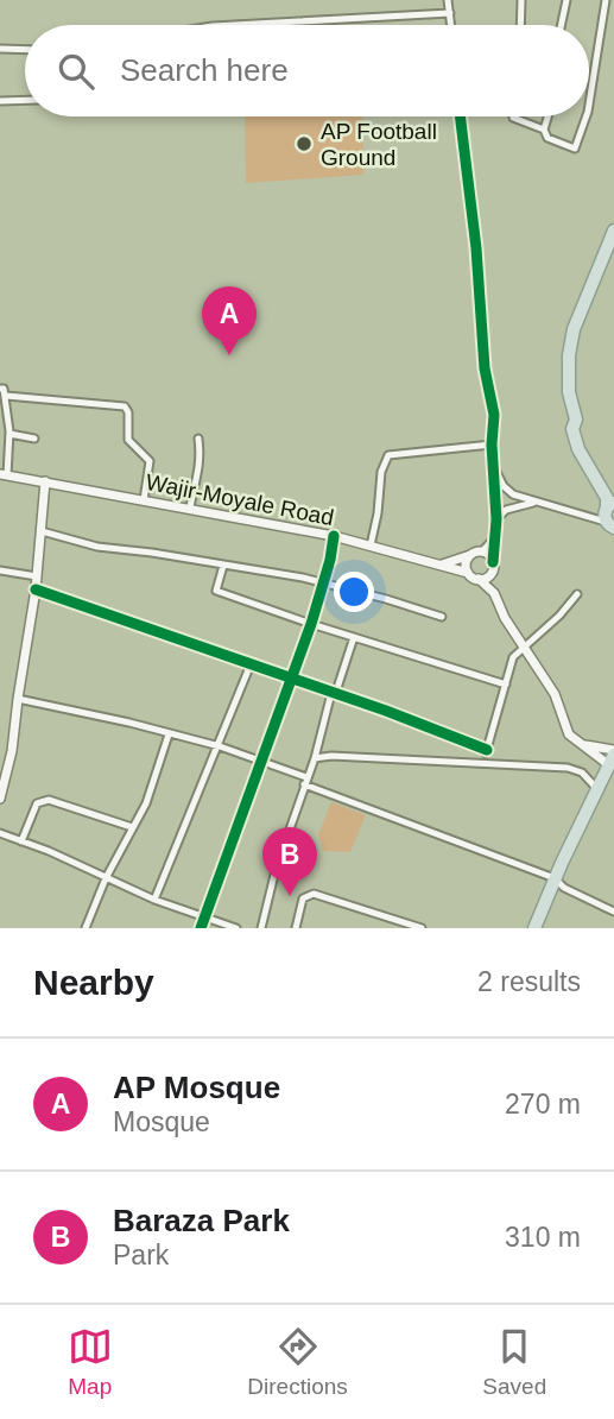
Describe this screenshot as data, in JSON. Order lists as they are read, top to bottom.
{
  "streets": {
    "main road": ["Wajir-Moyale Road"]
  },
  "places": ["AP Football Ground"],
  "page": {
    "search": "Search here",
    "pins": ["A", "B"],
    "heading": ["Nearby", "2 results"],
    "list": [
      {
        "mark": "A",
        "name": "AP Mosque",
        "note": "Mosque",
        "value": "270 m"
      },
      {
        "mark": "B",
        "name": "Baraza Park",
        "note": "Park",
        "value": "310 m"
      }
    ],
    "nav": ["Map", "Directions", "Saved"]
  }
}
